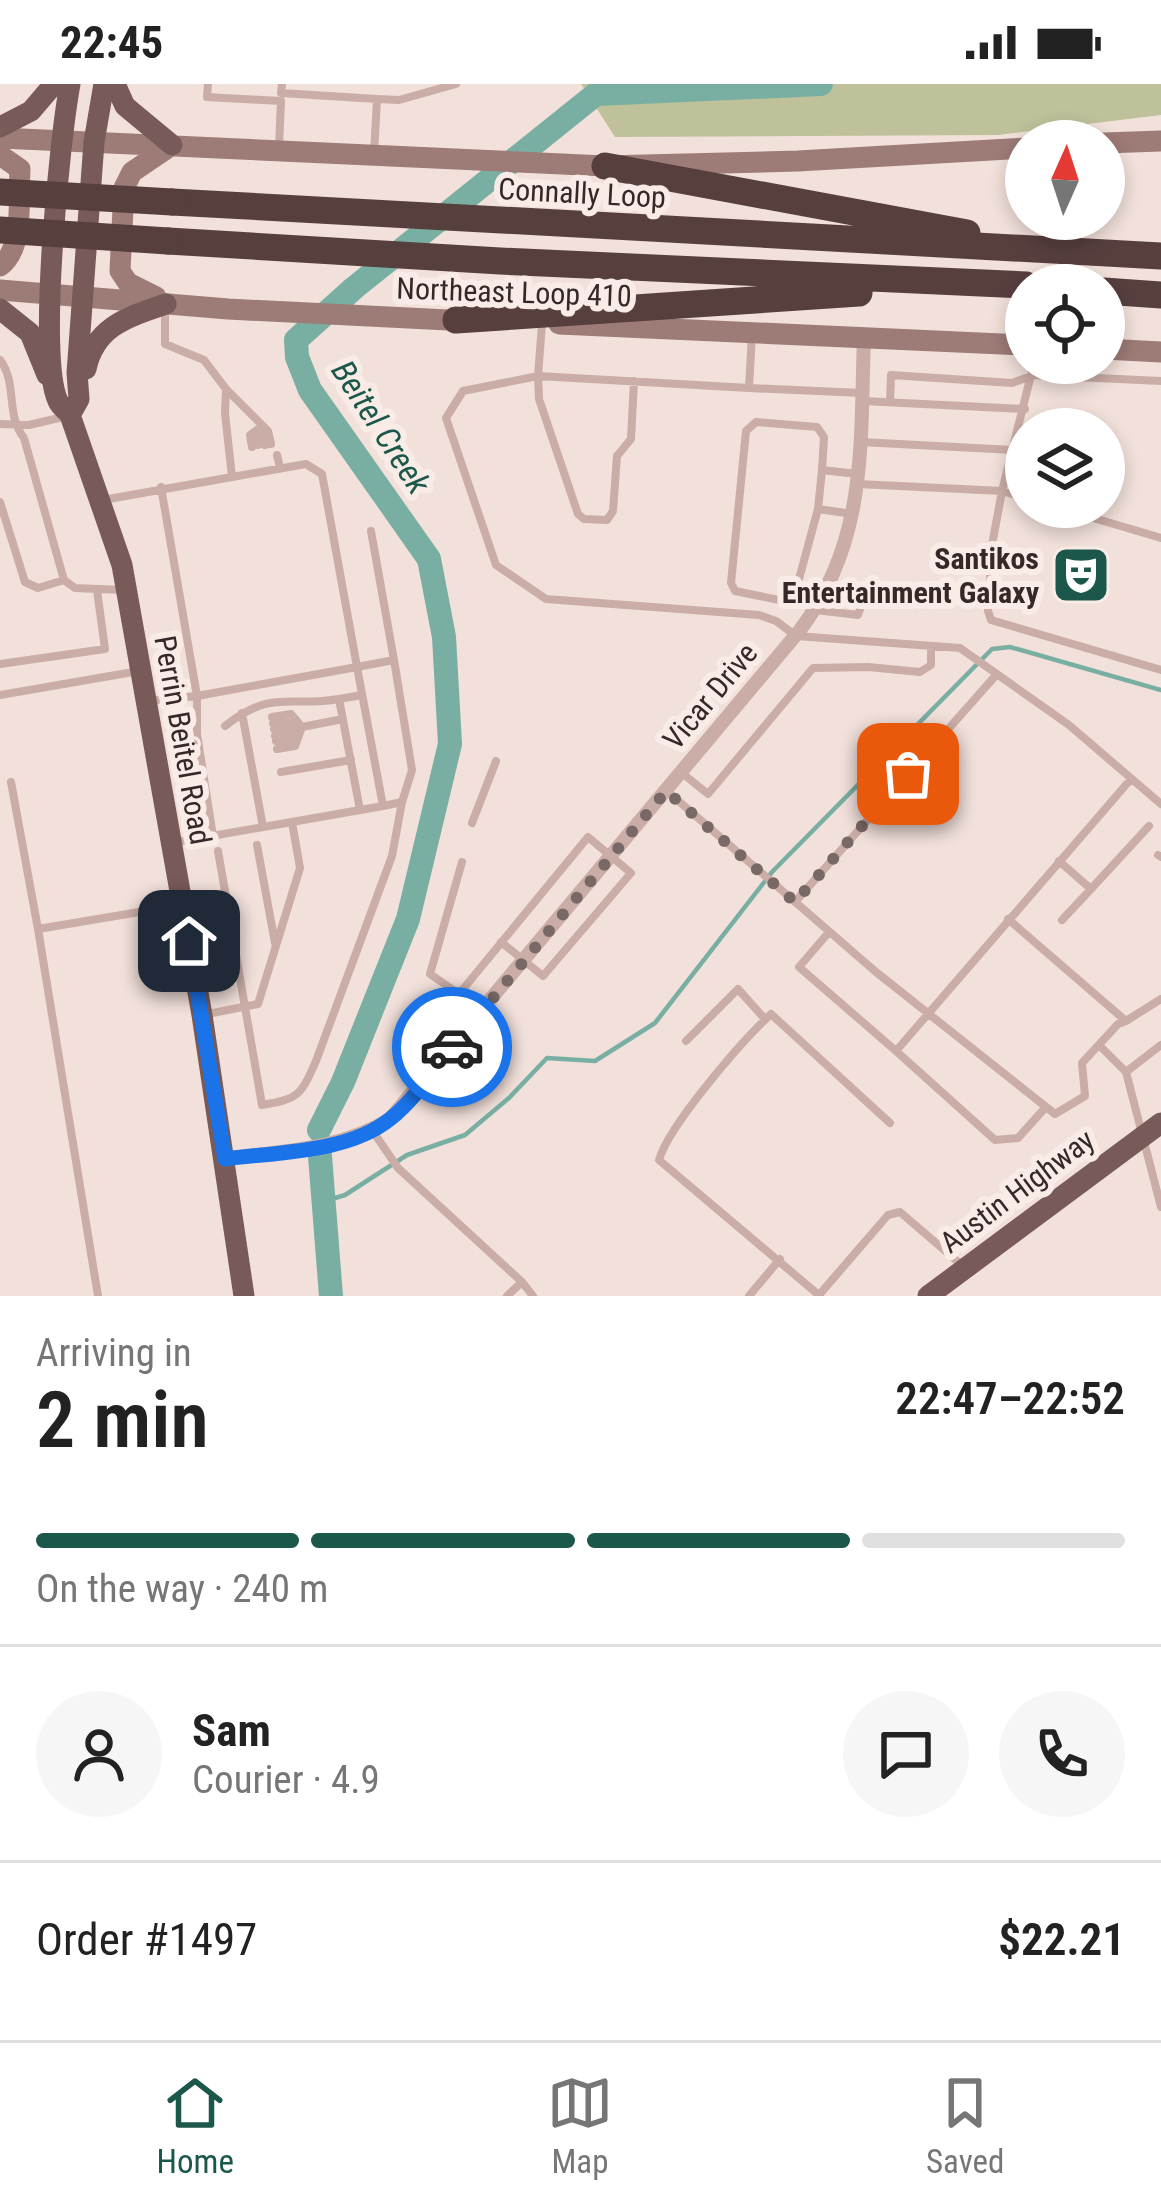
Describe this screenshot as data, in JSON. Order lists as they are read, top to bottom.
{
  "streets": {
    "highway": ["Connally Loop"],
    "main road": ["Northeast Loop 410", "Perrin Beitel Road", "Austin Highway"],
    "street": ["Vicar Drive"]
  },
  "crossings": [
    ["Northeast Loop 410", "Vicar Drive"],
    ["Northeast Loop 410", "Perrin Beitel Road"],
    ["Vicar Drive", "Perrin Beitel Road"]
  ],
  "water": ["Beitel Creek"],
  "places": {
    "theatre": ["Santikos Entertainment Galaxy"]
  },
  "north": "top",
  "page": {
    "status": "22:45",
    "heading": ["2 min", "Arriving in", "22:47–22:52"],
    "panel": [
      "Sam",
      "Courier · 4.9",
      "Order #1497",
      "$22.21"
    ],
    "bar": "On the way · 240 m",
    "tabs": ["Home", "Map", "Saved"]
  }
}
